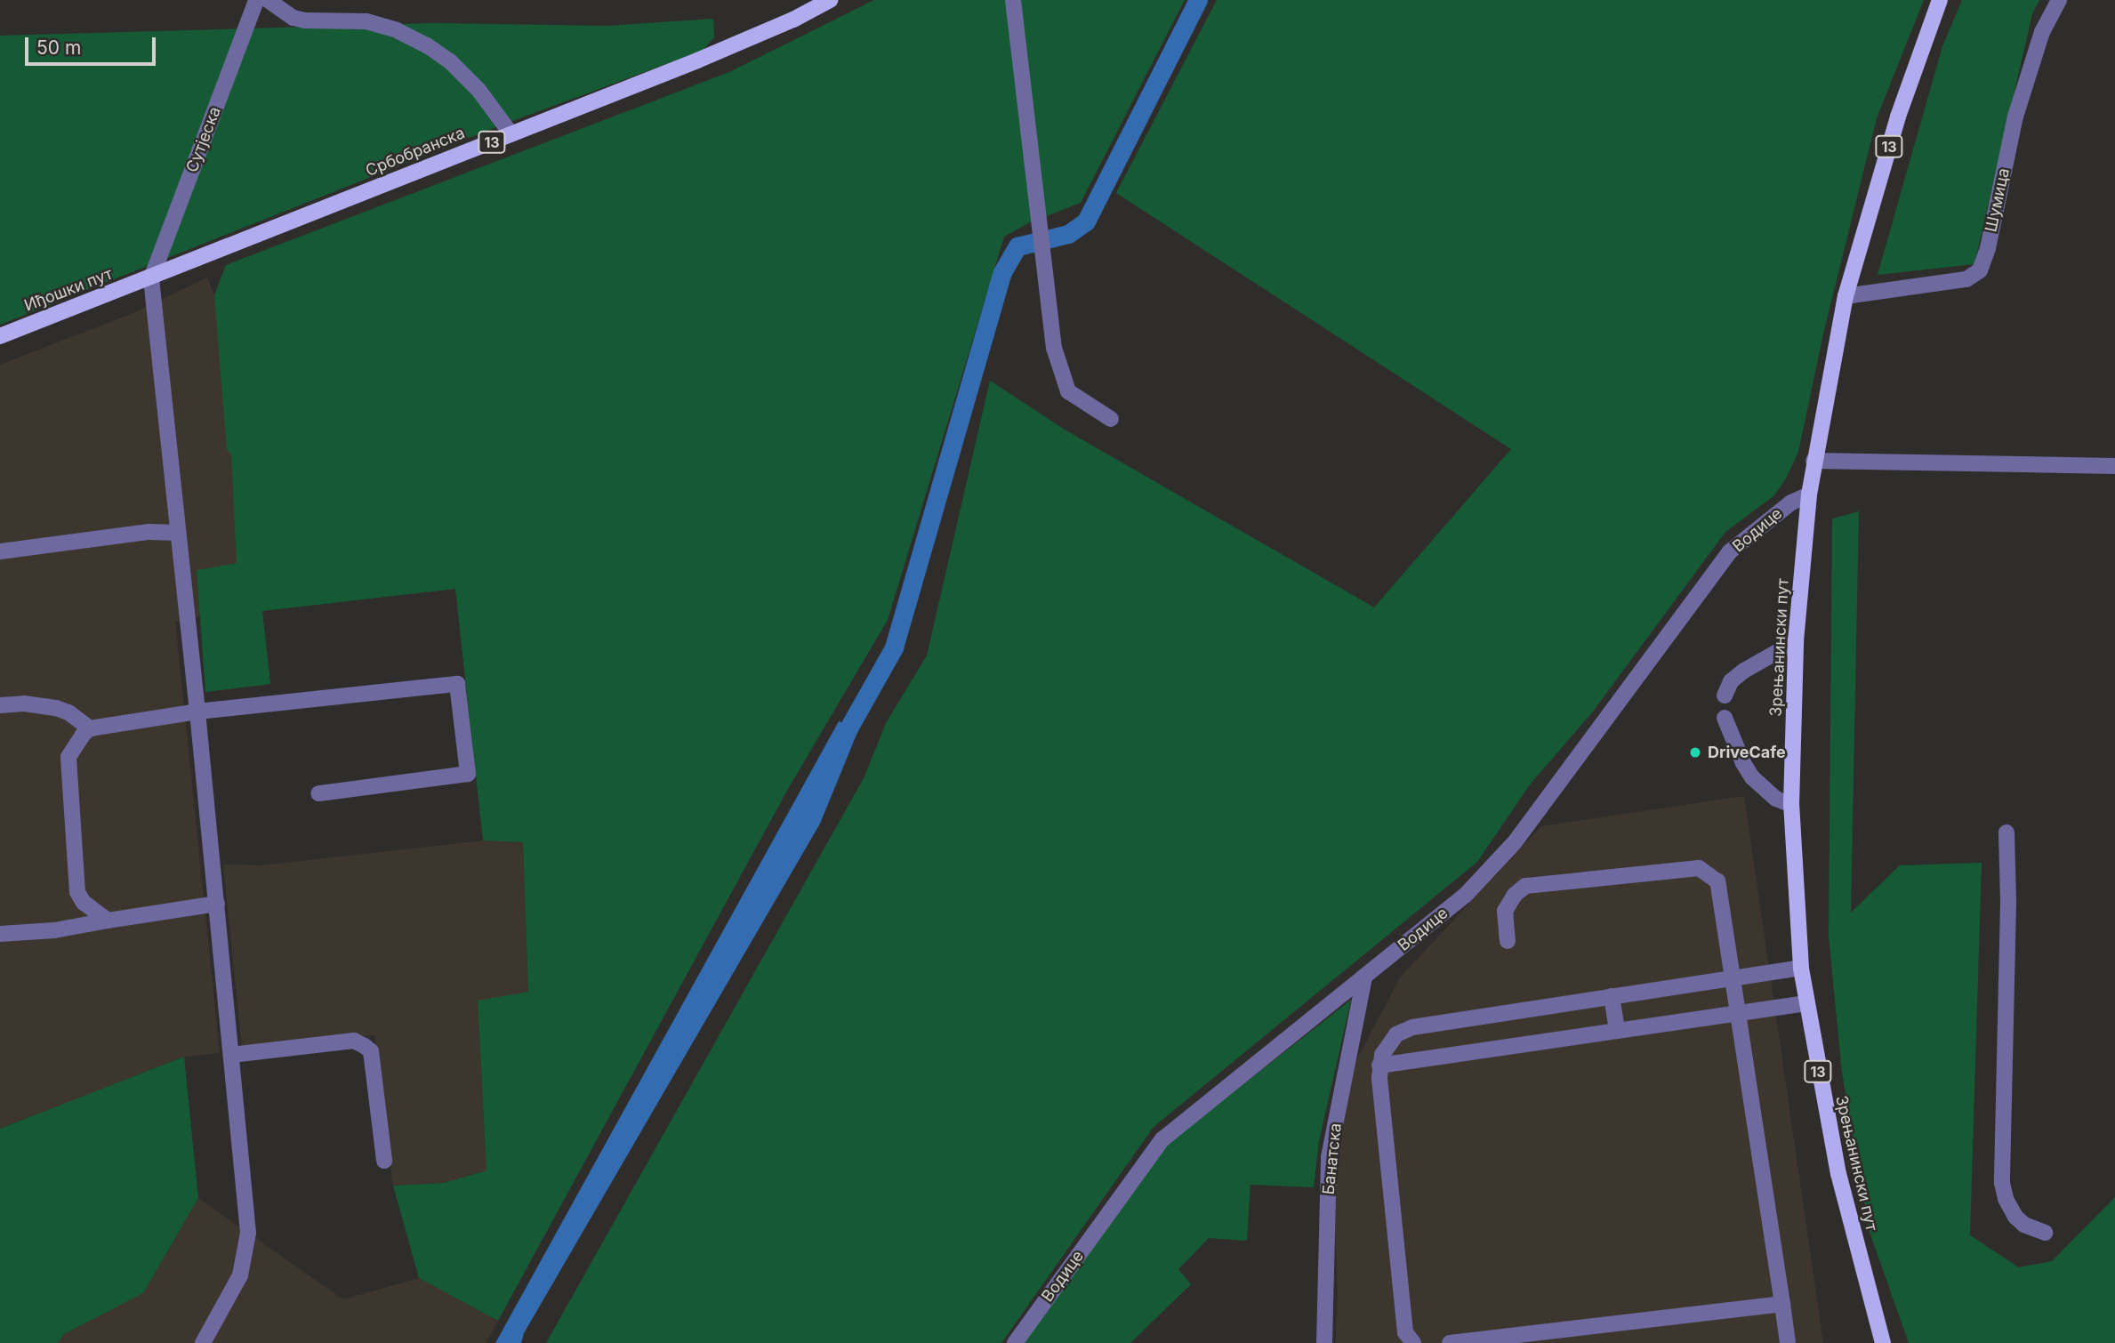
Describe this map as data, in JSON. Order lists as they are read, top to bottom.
{
  "streets": {
    "main road": [
      "13",
      "Србобранска",
      "Иђошки пут",
      "Зрењанински пут"
    ],
    "street": [
      "Сутјеска",
      "Шумица",
      "Водице",
      "Банатска"
    ]
  },
  "crossings": [
    ["Сутјеска", "Србобранска"],
    ["Сутјеска", "Иђошки пут"],
    ["Србобранска", "Иђошки пут"],
    ["Шумица", "Зрењанински пут"],
    ["Водице", "Зрењанински пут"],
    ["Водице", "Банатска"]
  ],
  "places": ["DriveCafe"],
  "scale_bar": "50 m"
}
